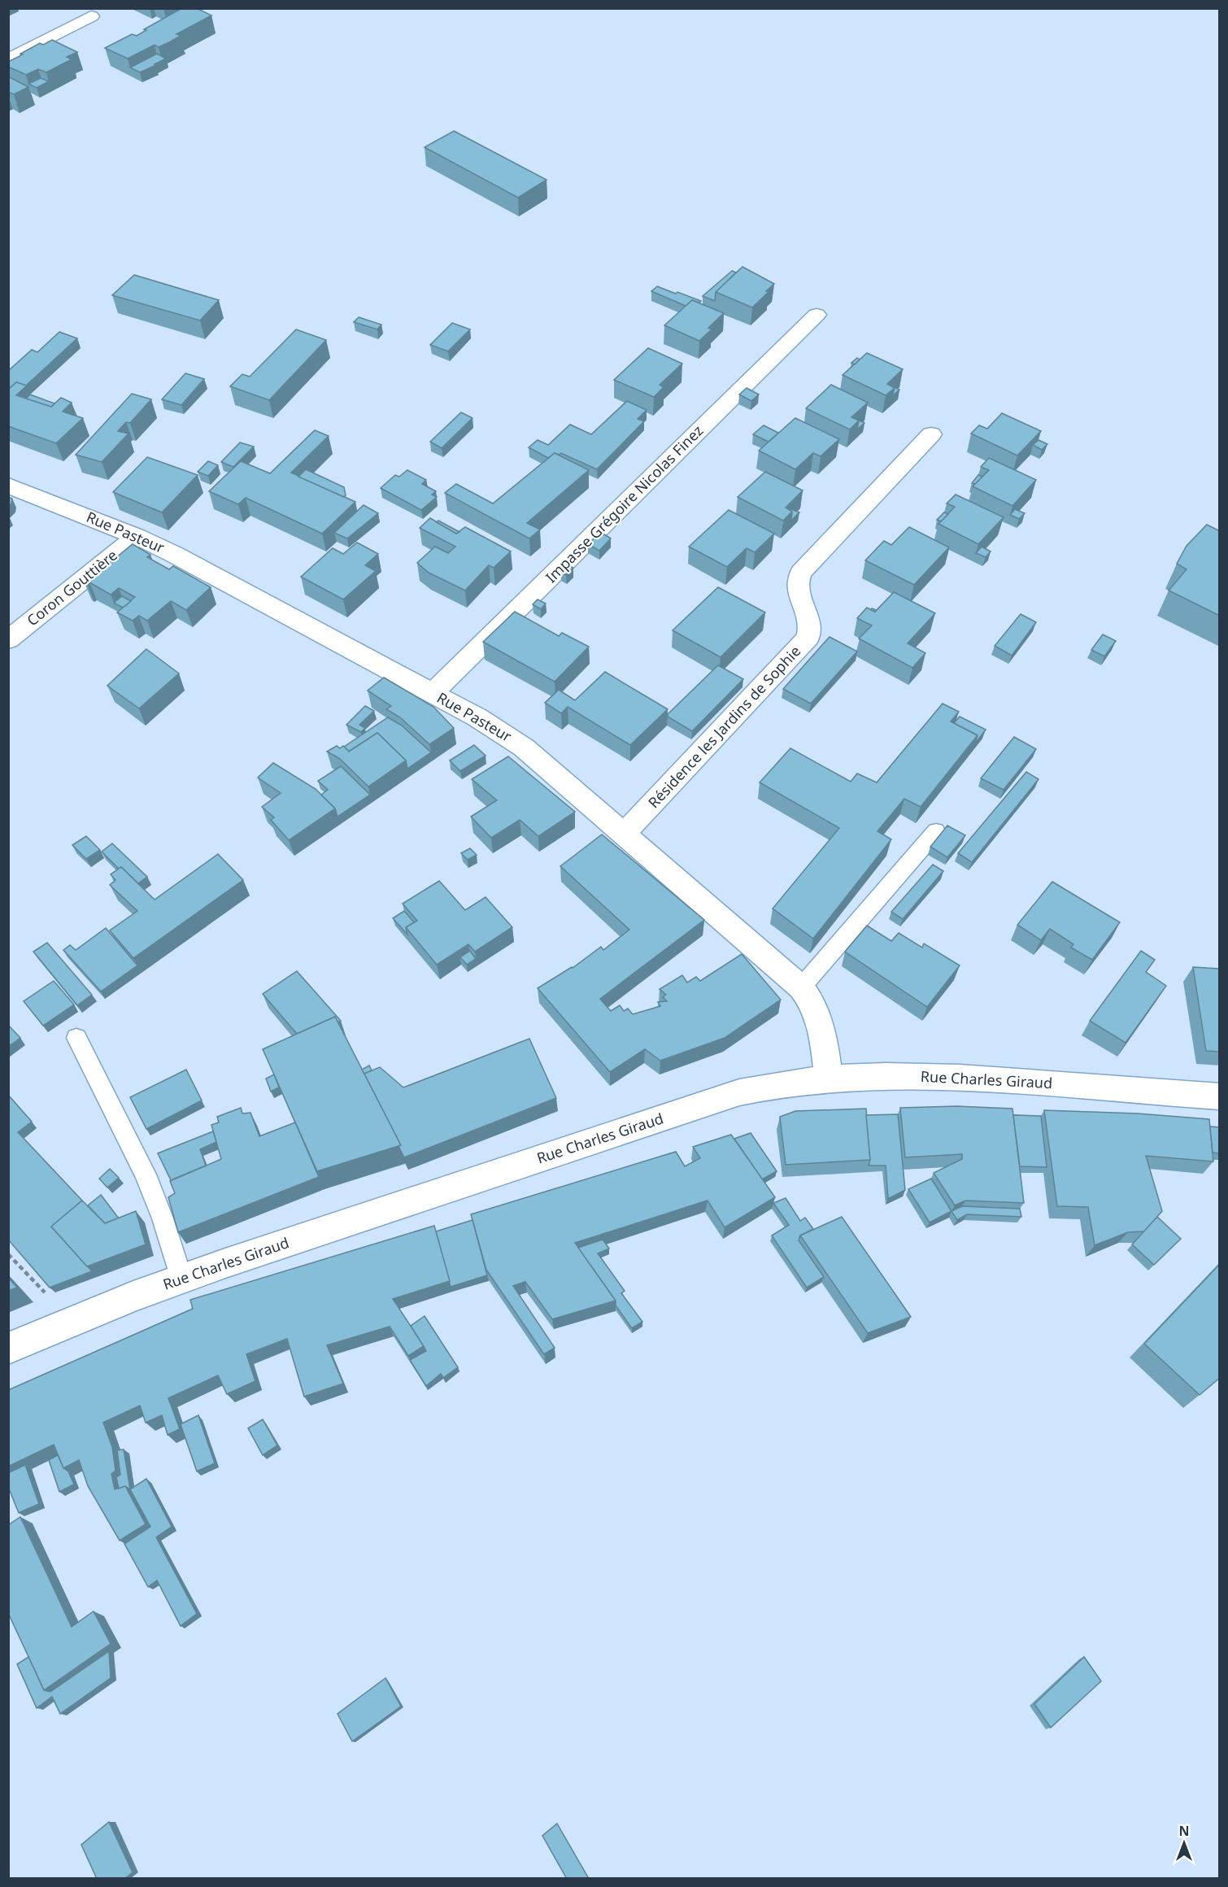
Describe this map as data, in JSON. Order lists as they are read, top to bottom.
{
  "streets": {
    "street": [
      "Impasse Grégoire Nicolas Finez",
      "Rue Pasteur",
      "Coron Gouttière",
      "Résidence les Jardins de Sophie",
      "Rue Charles Giraud"
    ]
  },
  "crossings": [
    ["Impasse Grégoire Nicolas Finez", "Rue Pasteur"],
    ["Rue Pasteur", "Coron Gouttière"],
    ["Rue Pasteur", "Résidence les Jardins de Sophie"],
    ["Rue Pasteur", "Rue Charles Giraud"]
  ],
  "north": "top"
}
